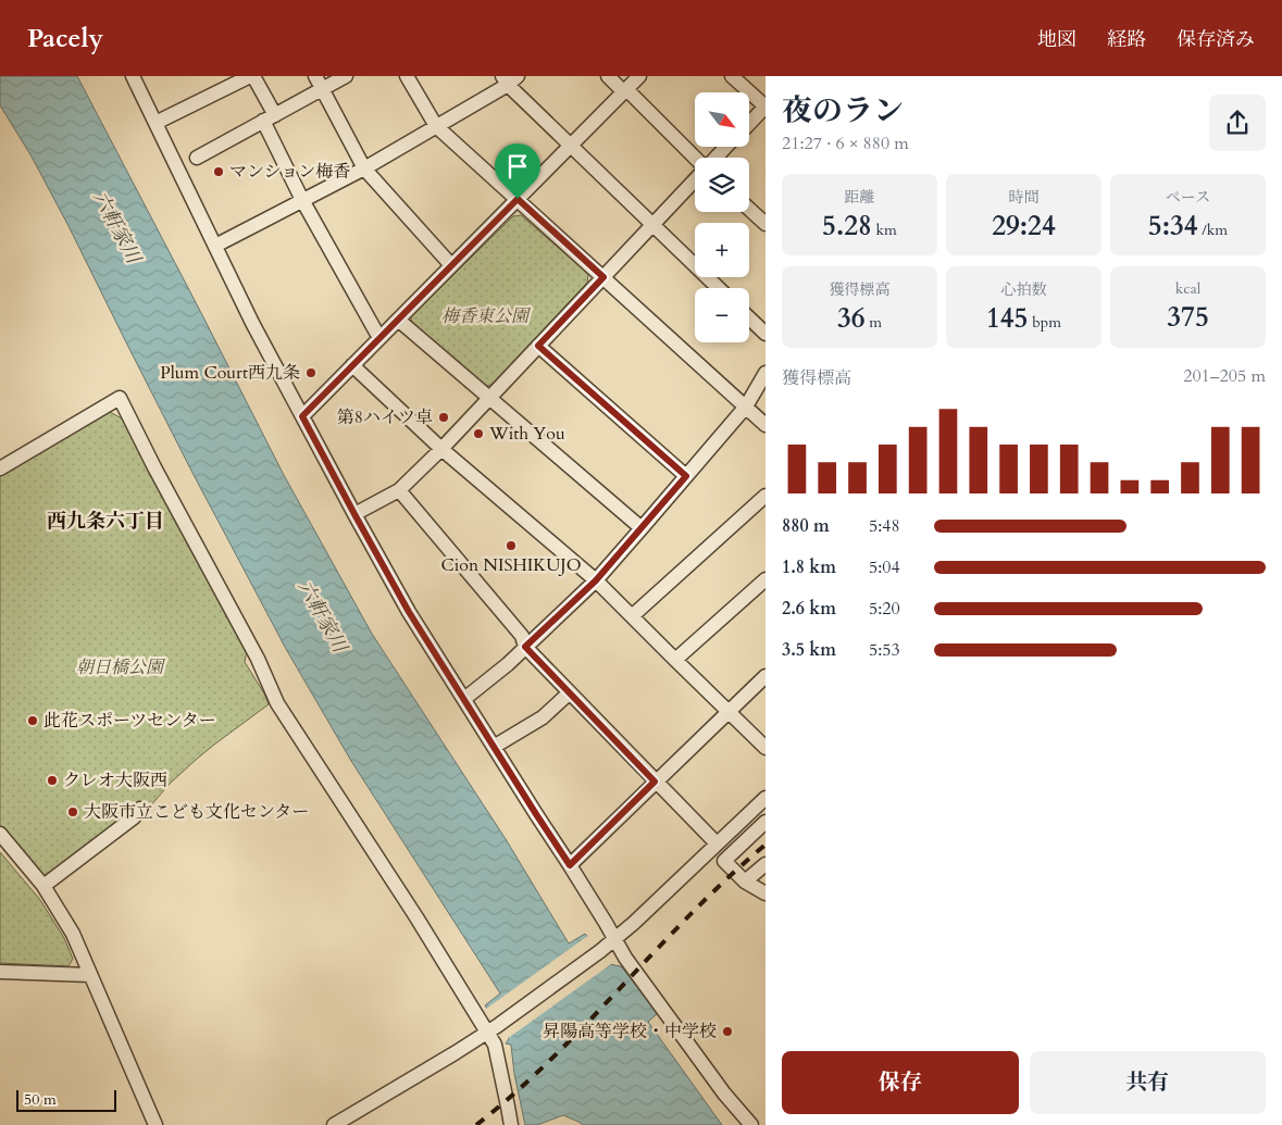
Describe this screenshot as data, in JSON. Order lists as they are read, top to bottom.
{
  "districts": ["西九条六丁目"],
  "water": ["六軒家川"],
  "parks": ["梅香東公園", "朝日橋公園"],
  "places": [
    "マンション梅香",
    "Plum Court西九条",
    "第8ハイツ卓",
    "With You",
    "Cion NISHIKUJO",
    "此花スポーツセンター",
    "クレオ大阪西",
    "大阪市立こども文化センター",
    "昇陽高等学校・中学校"
  ],
  "scale_bar": "50 m",
  "north": "bottom right",
  "page": {
    "header": "Pacely",
    "nav": ["地図", "経路", "保存済み"],
    "heading": ["夜のラン", "21:27 · 6 × 880 m"],
    "map_buttons": ["+", "−"],
    "stats": [
      ["距離", "5.28 km"],
      ["時間", "29:24"],
      ["ペース", "5:34 /km"],
      ["獲得標高", "36 m"],
      ["心拍数", "145 bpm"],
      ["kcal", "375"]
    ],
    "chart": ["獲得標高", "201–205 m"],
    "list": [
      {
        "name": "880 m",
        "note": "5:48"
      },
      {
        "name": "1.8 km",
        "note": "5:04"
      },
      {
        "name": "2.6 km",
        "note": "5:20"
      },
      {
        "name": "3.5 km",
        "note": "5:53"
      }
    ],
    "buttons": ["保存", "共有"],
    "scale": "50 m"
  }
}
